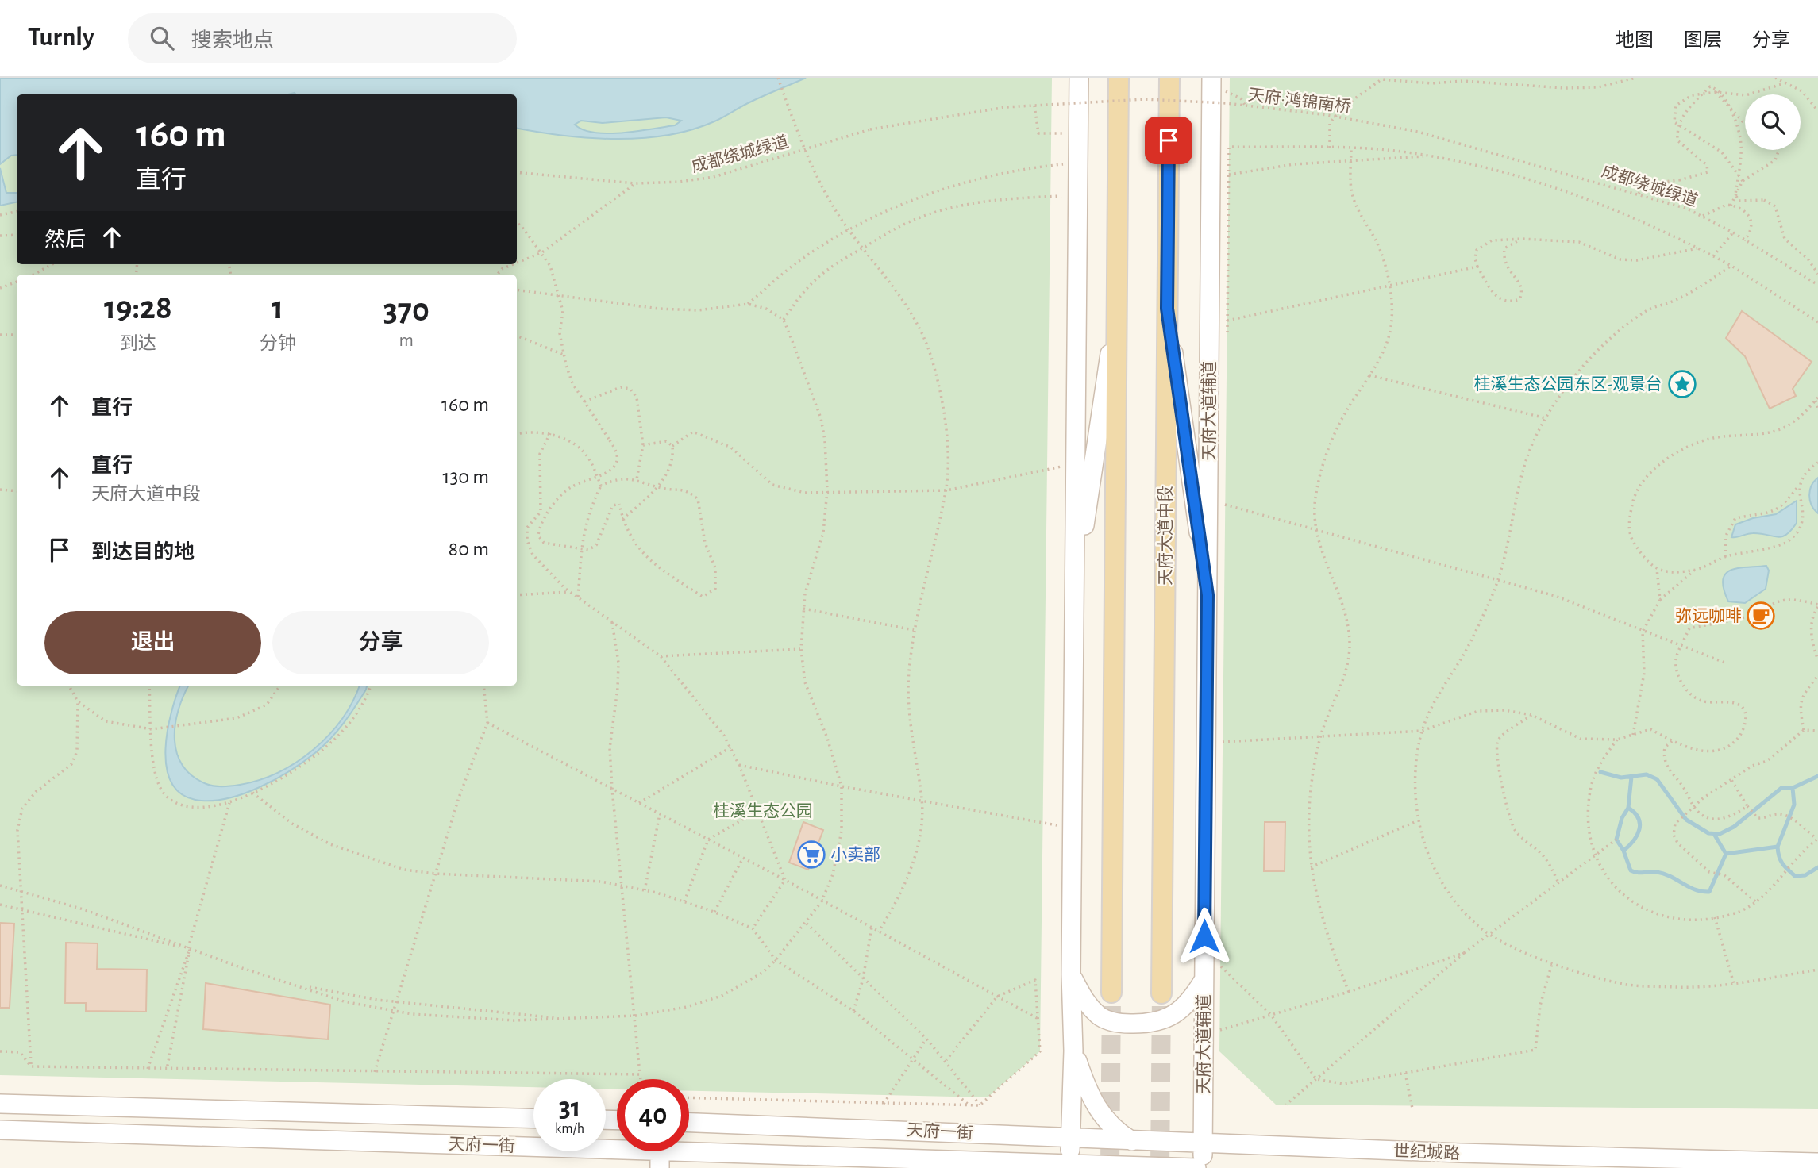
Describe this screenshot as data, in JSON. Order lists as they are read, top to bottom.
{
  "streets": {
    "main road": ["天府大道中段"],
    "street": ["天府大道辅道", "天府一街", "世纪城路"],
    "path": ["天府·鸿锦南桥", "成都绕城绿道"]
  },
  "crossings": [
    ["天府·鸿锦南桥", "成都绕城绿道"],
    ["天府大道辅道", "天府一街"],
    ["天府大道辅道", "世纪城路"],
    ["天府一街", "世纪城路"]
  ],
  "parks": ["桂溪生态公园"],
  "places": {
    "place": ["桂溪生态公园东区-观景台"],
    "cafe": ["弥远咖啡"],
    "supermarket": ["小卖部"]
  },
  "page": {
    "header": "Turnly",
    "search": "搜索地点",
    "nav": ["地图", "图层", "分享"],
    "turn": ["160 m", "直行"],
    "then": "然后",
    "eta": [
      "19:28",
      "到达",
      "1",
      "分钟",
      "370",
      "m"
    ],
    "list": [
      {
        "name": "直行",
        "value": "160 m"
      },
      {
        "name": "直行",
        "note": "天府大道中段",
        "value": "130 m"
      },
      {
        "name": "到达目的地",
        "value": "80 m"
      }
    ],
    "buttons": ["退出", "分享"],
    "speed": "31 km/h",
    "limit": "40"
  }
}
